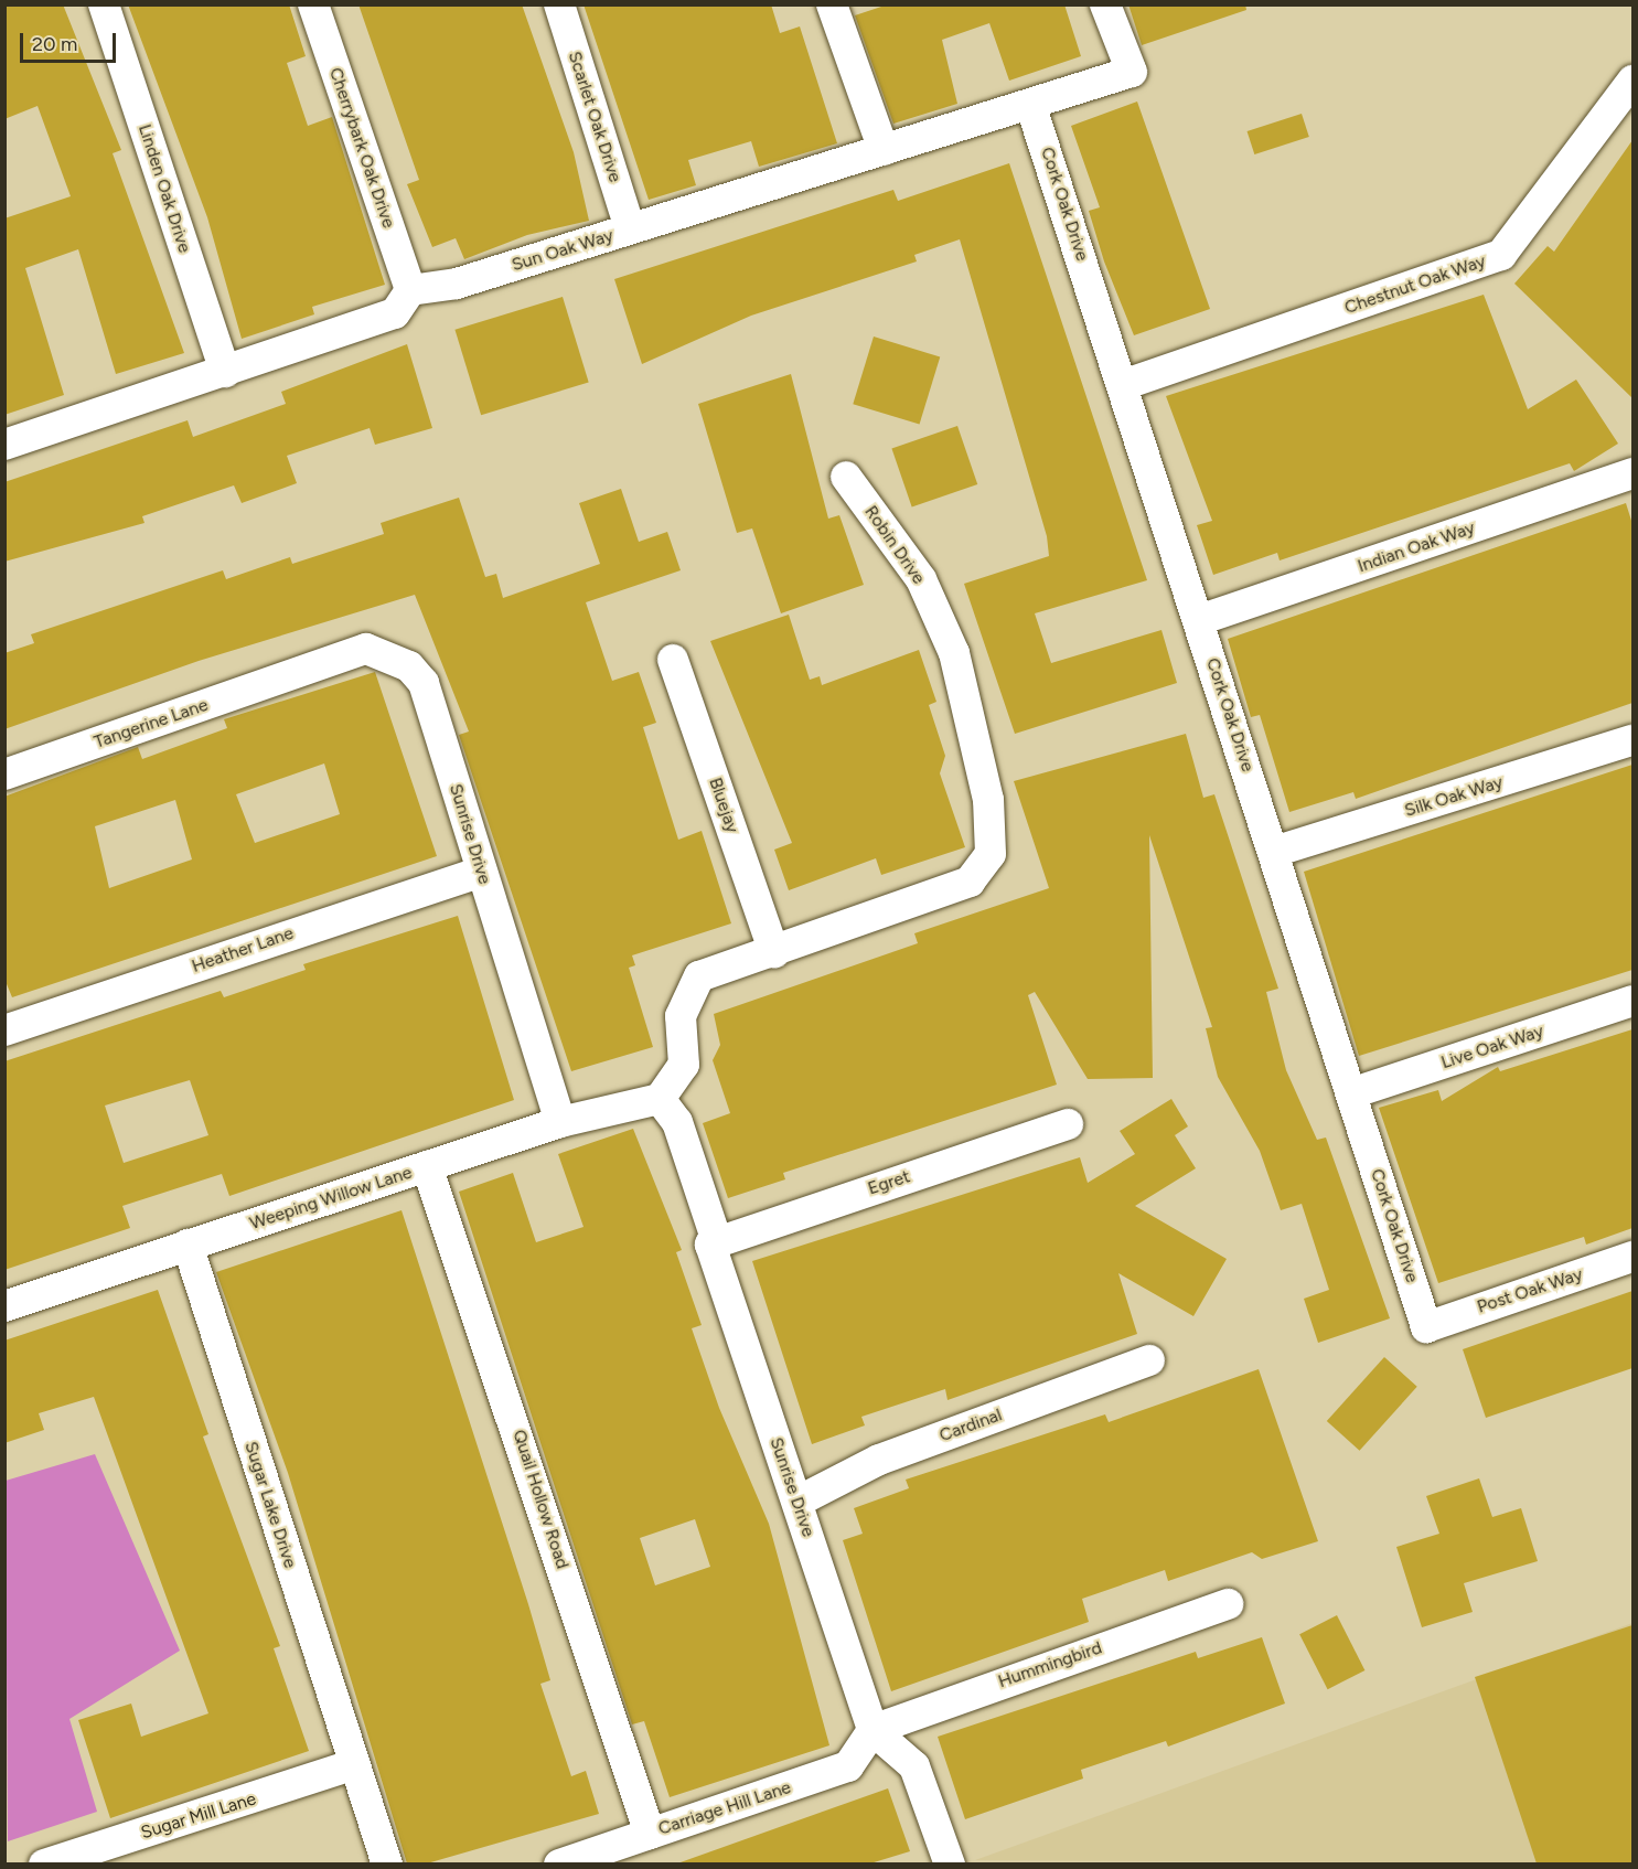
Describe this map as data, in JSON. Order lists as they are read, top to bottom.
{
  "streets": {
    "street": [
      "Scarlet Oak Drive",
      "Cherrybark Oak Drive",
      "Linden Oak Drive",
      "Cork Oak Drive",
      "Sun Oak Way",
      "Chestnut Oak Way",
      "Robin Drive",
      "Indian Oak Way",
      "Tangerine Lane",
      "Silk Oak Way",
      "Bluejay",
      "Sunrise Drive",
      "Heather Lane",
      "Live Oak Way",
      "Egret",
      "Weeping Willow Lane",
      "Post Oak Way",
      "Cardinal",
      "Quail Hollow Road",
      "Sugar Lake Drive",
      "Hummingbird",
      "Carriage Hill Lane",
      "Sugar Mill Lane"
    ]
  },
  "crossings": [
    ["Scarlet Oak Drive", "Sun Oak Way"],
    ["Cherrybark Oak Drive", "Sun Oak Way"],
    ["Cork Oak Drive", "Sun Oak Way"],
    ["Cork Oak Drive", "Chestnut Oak Way"],
    ["Cork Oak Drive", "Indian Oak Way"],
    ["Cork Oak Drive", "Silk Oak Way"],
    ["Cork Oak Drive", "Live Oak Way"],
    ["Cork Oak Drive", "Post Oak Way"],
    ["Robin Drive", "Bluejay"],
    ["Robin Drive", "Sunrise Drive"],
    ["Robin Drive", "Weeping Willow Lane"],
    ["Tangerine Lane", "Sunrise Drive"],
    ["Sunrise Drive", "Heather Lane"],
    ["Sunrise Drive", "Egret"],
    ["Sunrise Drive", "Weeping Willow Lane"],
    ["Sunrise Drive", "Cardinal"],
    ["Sunrise Drive", "Hummingbird"],
    ["Sunrise Drive", "Carriage Hill Lane"],
    ["Weeping Willow Lane", "Quail Hollow Road"],
    ["Weeping Willow Lane", "Sugar Lake Drive"],
    ["Quail Hollow Road", "Carriage Hill Lane"],
    ["Sugar Lake Drive", "Sugar Mill Lane"],
    ["Hummingbird", "Carriage Hill Lane"]
  ],
  "scale_bar": "20 m"
}
